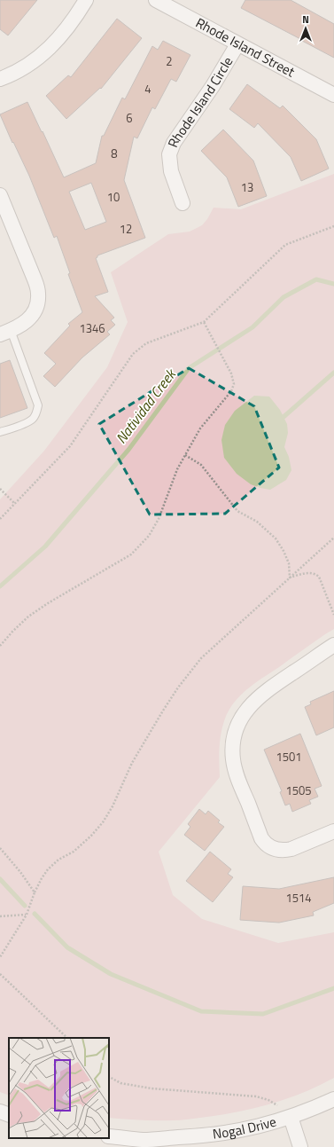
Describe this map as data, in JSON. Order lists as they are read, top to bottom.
{
  "streets": {
    "street": ["Rhode Island Street", "Rhode Island Circle", "Nogal Drive"]
  },
  "crossings": [
    ["Rhode Island Street", "Rhode Island Circle"]
  ],
  "water": ["Natividad Creek"],
  "house_numbers": [
    "2",
    "4",
    "6",
    "8",
    "13",
    "10",
    "12",
    "1346",
    "1501",
    "1505",
    "1514"
  ],
  "north": "top"
}
